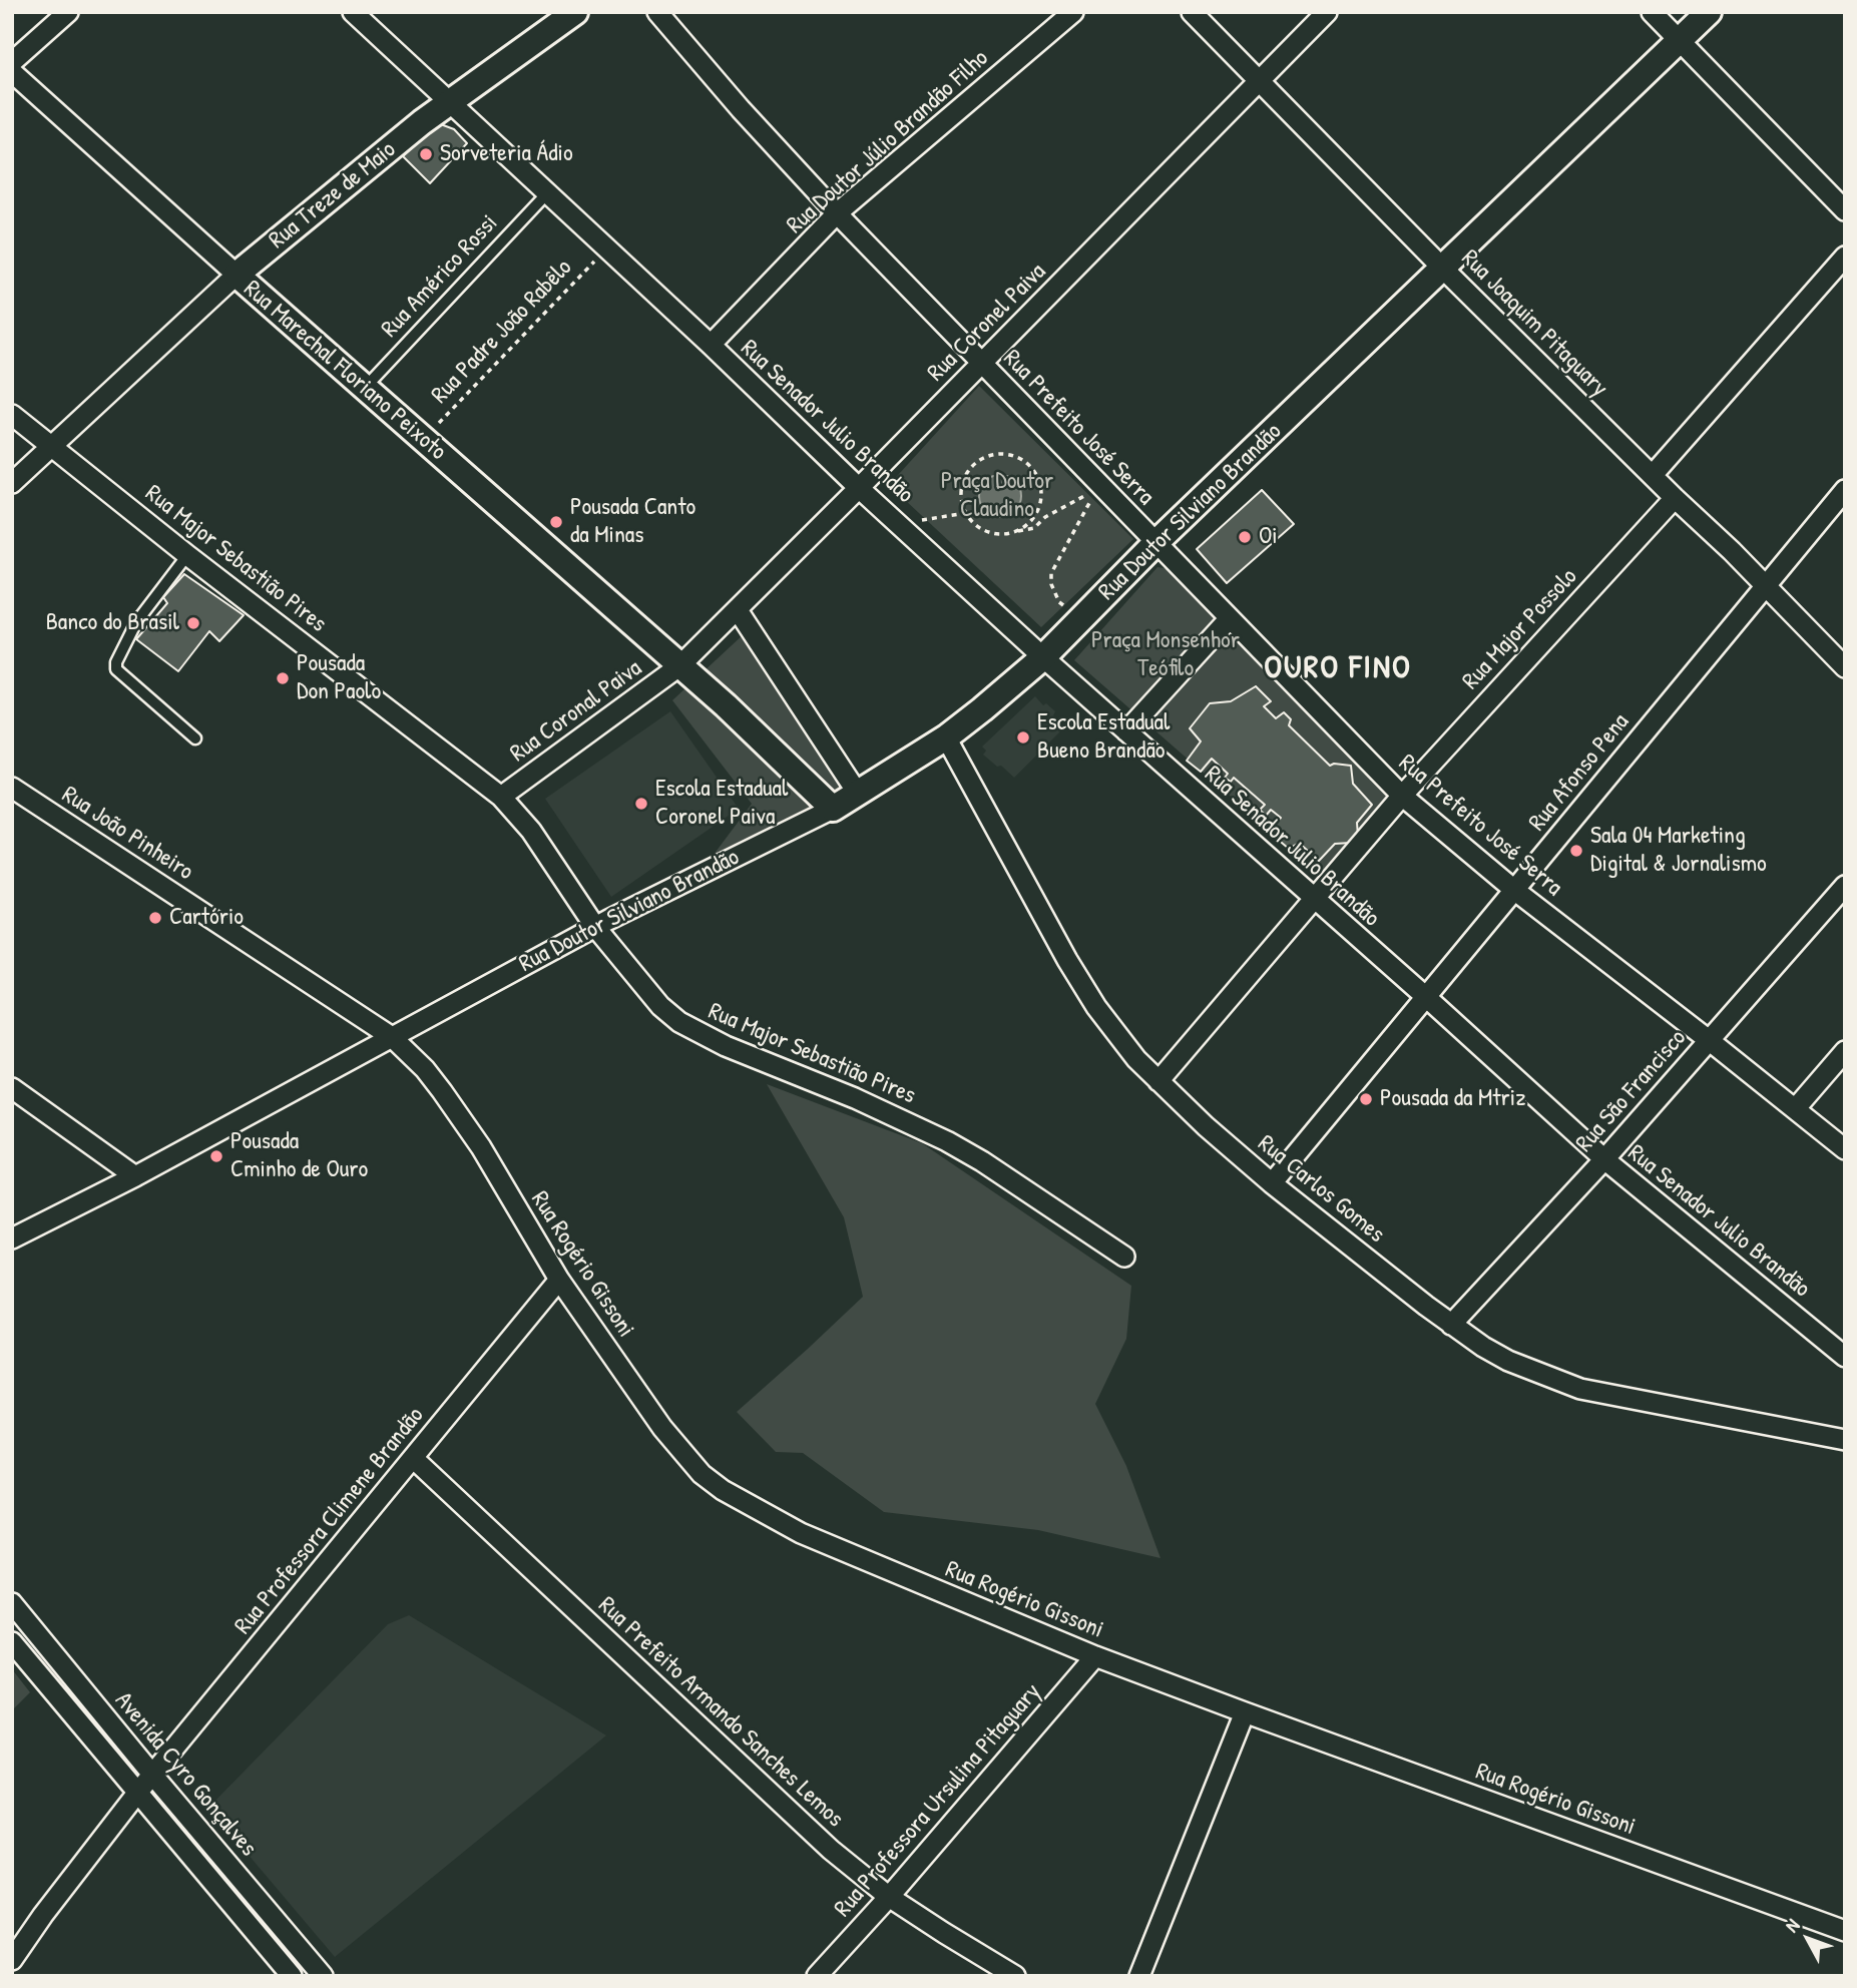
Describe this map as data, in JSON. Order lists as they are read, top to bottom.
{
  "streets": {
    "street": [
      "Rua Doutor Júlio Brandão Filho",
      "Rua Treze de Maio",
      "Rua Coronel Paiva",
      "Rua Joaquim Pitaguary",
      "Rua Marechal Floriano Peixoto",
      "Rua Senador Julio Brandão",
      "Rua Prefeito José Serra",
      "Rua Doutor Silviano Brandão",
      "Rua Major Sebastião Pires",
      "Rua Major Possolo",
      "Rua Coronal Paiva",
      "Rua Afonso Pena",
      "Rua João Pinheiro",
      "Rua São Francisco",
      "Rua Carlos Gomes",
      "Rua Rogério Gissoni",
      "Rua Professora Climene Brandão",
      "Rua Prefeito Armando Sanches Lemos",
      "Avenida Cyro Gonçalves",
      "Rua Professora Ursulina Pitaguary"
    ],
    "lane": ["Rua Américo Rossi"],
    "path": ["Rua Padre João Rabêlo"]
  },
  "crossings": [
    ["Rua Doutor Júlio Brandão Filho", "Rua Senador Julio Brandão"],
    ["Rua Doutor Júlio Brandão Filho", "Rua Prefeito José Serra"],
    ["Rua Treze de Maio", "Rua Marechal Floriano Peixoto"],
    ["Rua Treze de Maio", "Rua Senador Julio Brandão"],
    ["Rua Treze de Maio", "Rua Major Sebastião Pires"],
    ["Rua Américo Rossi", "Rua Marechal Floriano Peixoto"],
    ["Rua Américo Rossi", "Rua Senador Julio Brandão"],
    ["Rua Coronel Paiva", "Rua Joaquim Pitaguary"],
    ["Rua Coronel Paiva", "Rua Marechal Floriano Peixoto"],
    ["Rua Coronel Paiva", "Rua Senador Julio Brandão"],
    ["Rua Coronel Paiva", "Rua Prefeito José Serra"],
    ["Rua Coronel Paiva", "Rua Coronal Paiva"],
    ["Rua Joaquim Pitaguary", "Rua Doutor Silviano Brandão"],
    ["Rua Joaquim Pitaguary", "Rua Major Possolo"],
    ["Rua Joaquim Pitaguary", "Rua Afonso Pena"],
    ["Rua Padre João Rabêlo", "Rua Marechal Floriano Peixoto"],
    ["Rua Padre João Rabêlo", "Rua Senador Julio Brandão"],
    ["Rua Marechal Floriano Peixoto", "Rua Doutor Silviano Brandão"],
    ["Rua Marechal Floriano Peixoto", "Rua Coronal Paiva"],
    ["Rua Senador Julio Brandão", "Rua Doutor Silviano Brandão"],
    ["Rua Senador Julio Brandão", "Rua Afonso Pena"],
    ["Rua Senador Julio Brandão", "Rua São Francisco"],
    ["Rua Prefeito José Serra", "Rua Doutor Silviano Brandão"],
    ["Rua Prefeito José Serra", "Rua Major Possolo"],
    ["Rua Prefeito José Serra", "Rua Afonso Pena"],
    ["Rua Prefeito José Serra", "Rua São Francisco"],
    ["Rua Doutor Silviano Brandão", "Rua Major Sebastião Pires"],
    ["Rua Doutor Silviano Brandão", "Rua João Pinheiro"],
    ["Rua Doutor Silviano Brandão", "Rua Carlos Gomes"],
    ["Rua Doutor Silviano Brandão", "Rua Rogério Gissoni"],
    ["Rua Major Sebastião Pires", "Rua Coronal Paiva"],
    ["Rua Afonso Pena", "Rua Carlos Gomes"],
    ["Rua João Pinheiro", "Rua Rogério Gissoni"],
    ["Rua São Francisco", "Rua Carlos Gomes"],
    ["Rua Rogério Gissoni", "Rua Professora Climene Brandão"],
    ["Rua Rogério Gissoni", "Rua Professora Ursulina Pitaguary"],
    ["Rua Professora Climene Brandão", "Rua Prefeito Armando Sanches Lemos"],
    ["Rua Professora Climene Brandão", "Avenida Cyro Gonçalves"],
    ["Rua Prefeito Armando Sanches Lemos", "Rua Professora Ursulina Pitaguary"]
  ],
  "districts": ["OURO FINO"],
  "parks": ["Praça Doutor Claudino", "Praça Monsenhor Teófilo"],
  "places": [
    "Sorveteria Ádio",
    "Pousada Canto da Minas",
    "Oi",
    "Banco do Brasil",
    "Pousada Don Paolo",
    "Escola Estadual Bueno Brandão",
    "Escola Estadual Coronel Paiva",
    "Sala 04 Marketing Digital & Jornalismo",
    "Cartório",
    "Pousada da Mtriz",
    "Pousada Cminho de Ouro"
  ],
  "north": "top left"
}
